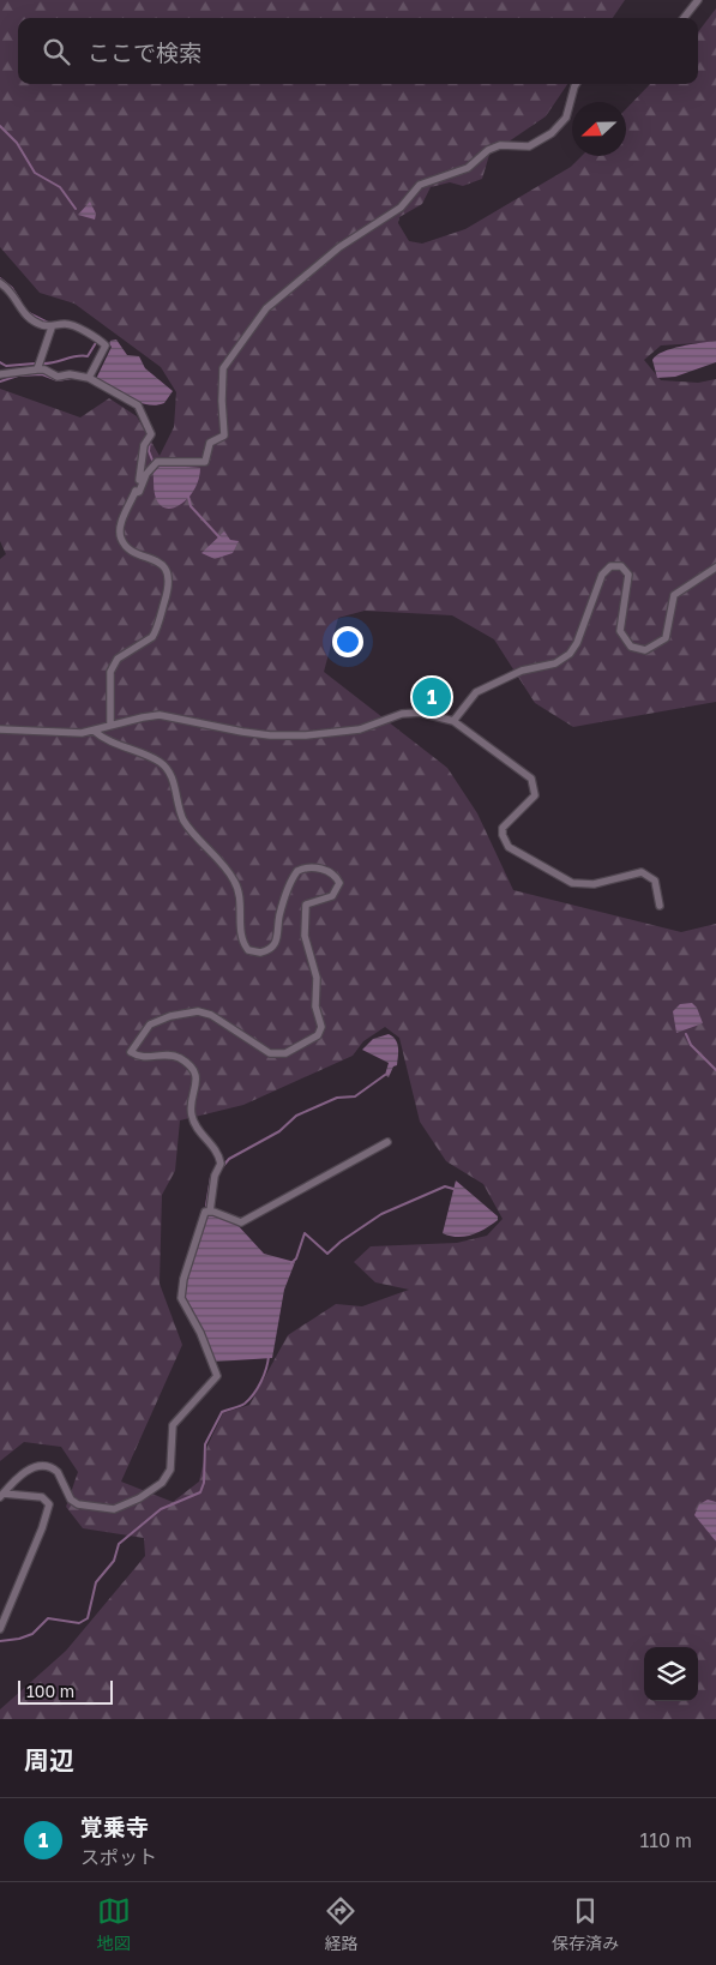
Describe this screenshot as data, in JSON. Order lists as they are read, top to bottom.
{
  "scale_bar": "100 m",
  "north": "left",
  "page": {
    "search": "ここで検索",
    "pins": "1",
    "scale": "100 m",
    "heading": "周辺",
    "list": [
      {
        "mark": "1",
        "name": "覚乗寺",
        "note": "スポット",
        "value": "110 m"
      }
    ],
    "nav": ["地図", "経路", "保存済み"]
  }
}
